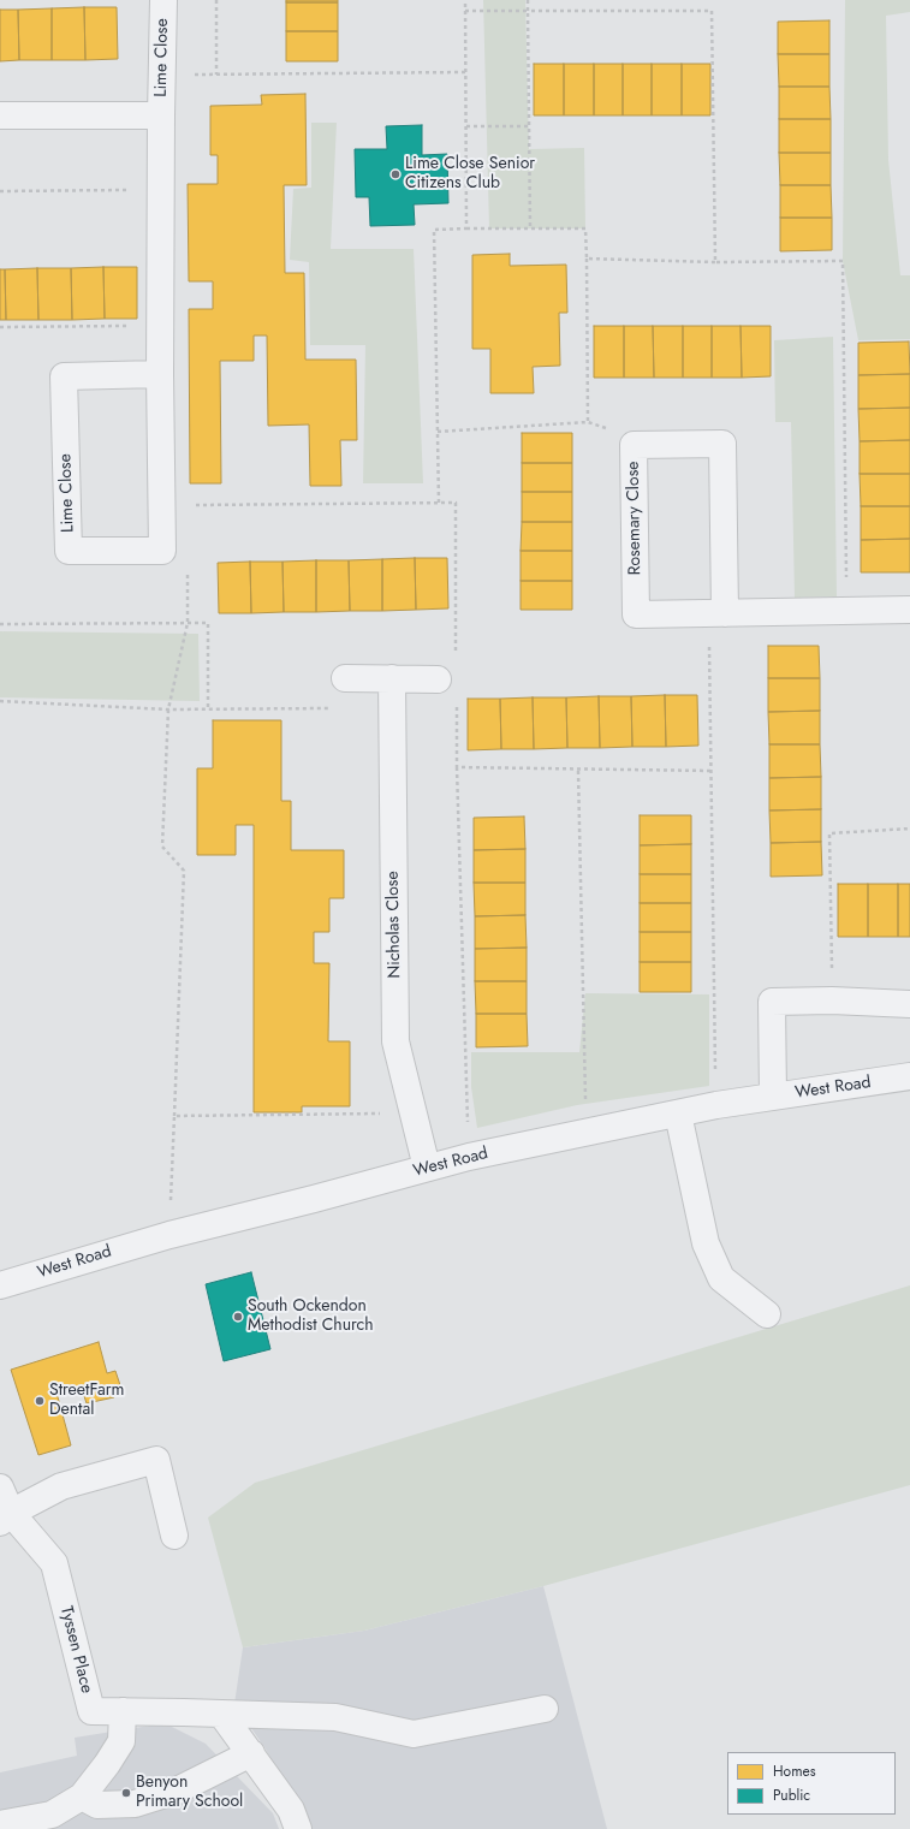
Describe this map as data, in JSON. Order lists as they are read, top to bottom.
{
  "streets": {
    "street": [
      "Lime Close",
      "Rosemary Close",
      "Nicholas Close",
      "West Road",
      "Tyssen Place"
    ]
  },
  "crossings": [
    ["Nicholas Close", "West Road"]
  ],
  "places": [
    "Lime Close Senior Citizens Club",
    "South Ockendon Methodist Church",
    "StreetFarm Dental",
    "Benyon Primary School"
  ],
  "legend": ["Homes", "Public"]
}
